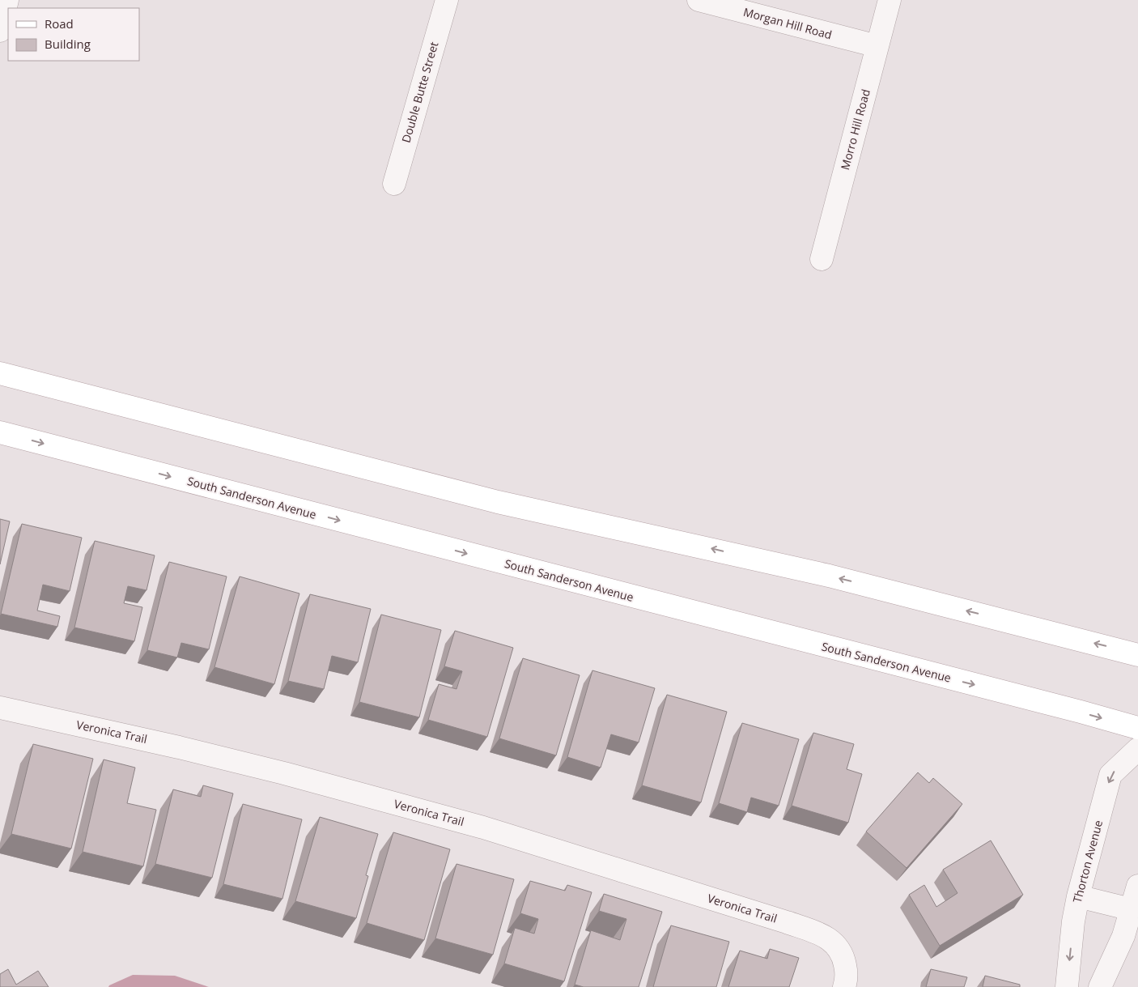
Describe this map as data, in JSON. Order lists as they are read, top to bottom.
{
  "streets": {
    "main road": ["South Sanderson Avenue"],
    "street": [
      "Morgan Hill Road",
      "Double Butte Street",
      "Morro Hill Road",
      "Veronica Trail",
      "Thorton Avenue"
    ]
  },
  "crossings": [
    ["Morgan Hill Road", "Morro Hill Road"]
  ],
  "legend": ["Road", "Building"]
}
